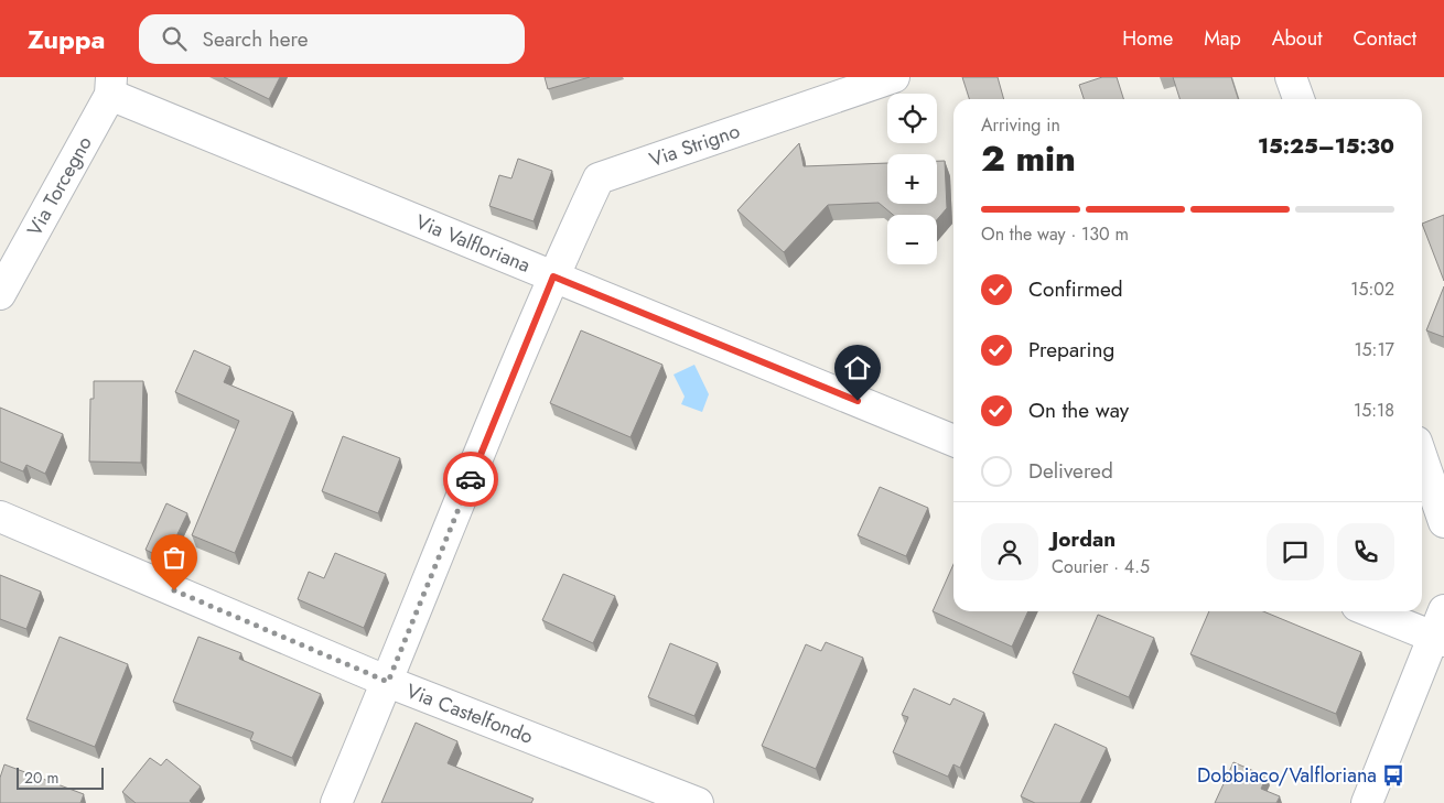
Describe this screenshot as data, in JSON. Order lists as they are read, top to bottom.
{
  "streets": {
    "street": [
      "Via Strigno",
      "Via Torcegno",
      "Via Valfloriana",
      "Via Castelfondo"
    ]
  },
  "crossings": [
    ["Via Strigno", "Via Valfloriana"],
    ["Via Strigno", "Via Castelfondo"],
    ["Via Torcegno", "Via Valfloriana"]
  ],
  "places": {
    "bus stop": ["Dobbiaco/Valfloriana"]
  },
  "scale_bar": "20 m",
  "page": {
    "header": "Zuppa",
    "search": "Search here",
    "nav": [
      "Home",
      "Map",
      "About",
      "Contact"
    ],
    "map_buttons": ["+", "−"],
    "heading": ["2 min", "Arriving in", "15:25–15:30"],
    "panel": ["Jordan", "Courier · 4.5"],
    "bar": "On the way · 130 m",
    "list": [
      ["Confirmed", "15:02"],
      ["Preparing", "15:17"],
      ["On the way", "15:18"],
      "Delivered"
    ],
    "scale": "20 m"
  }
}
